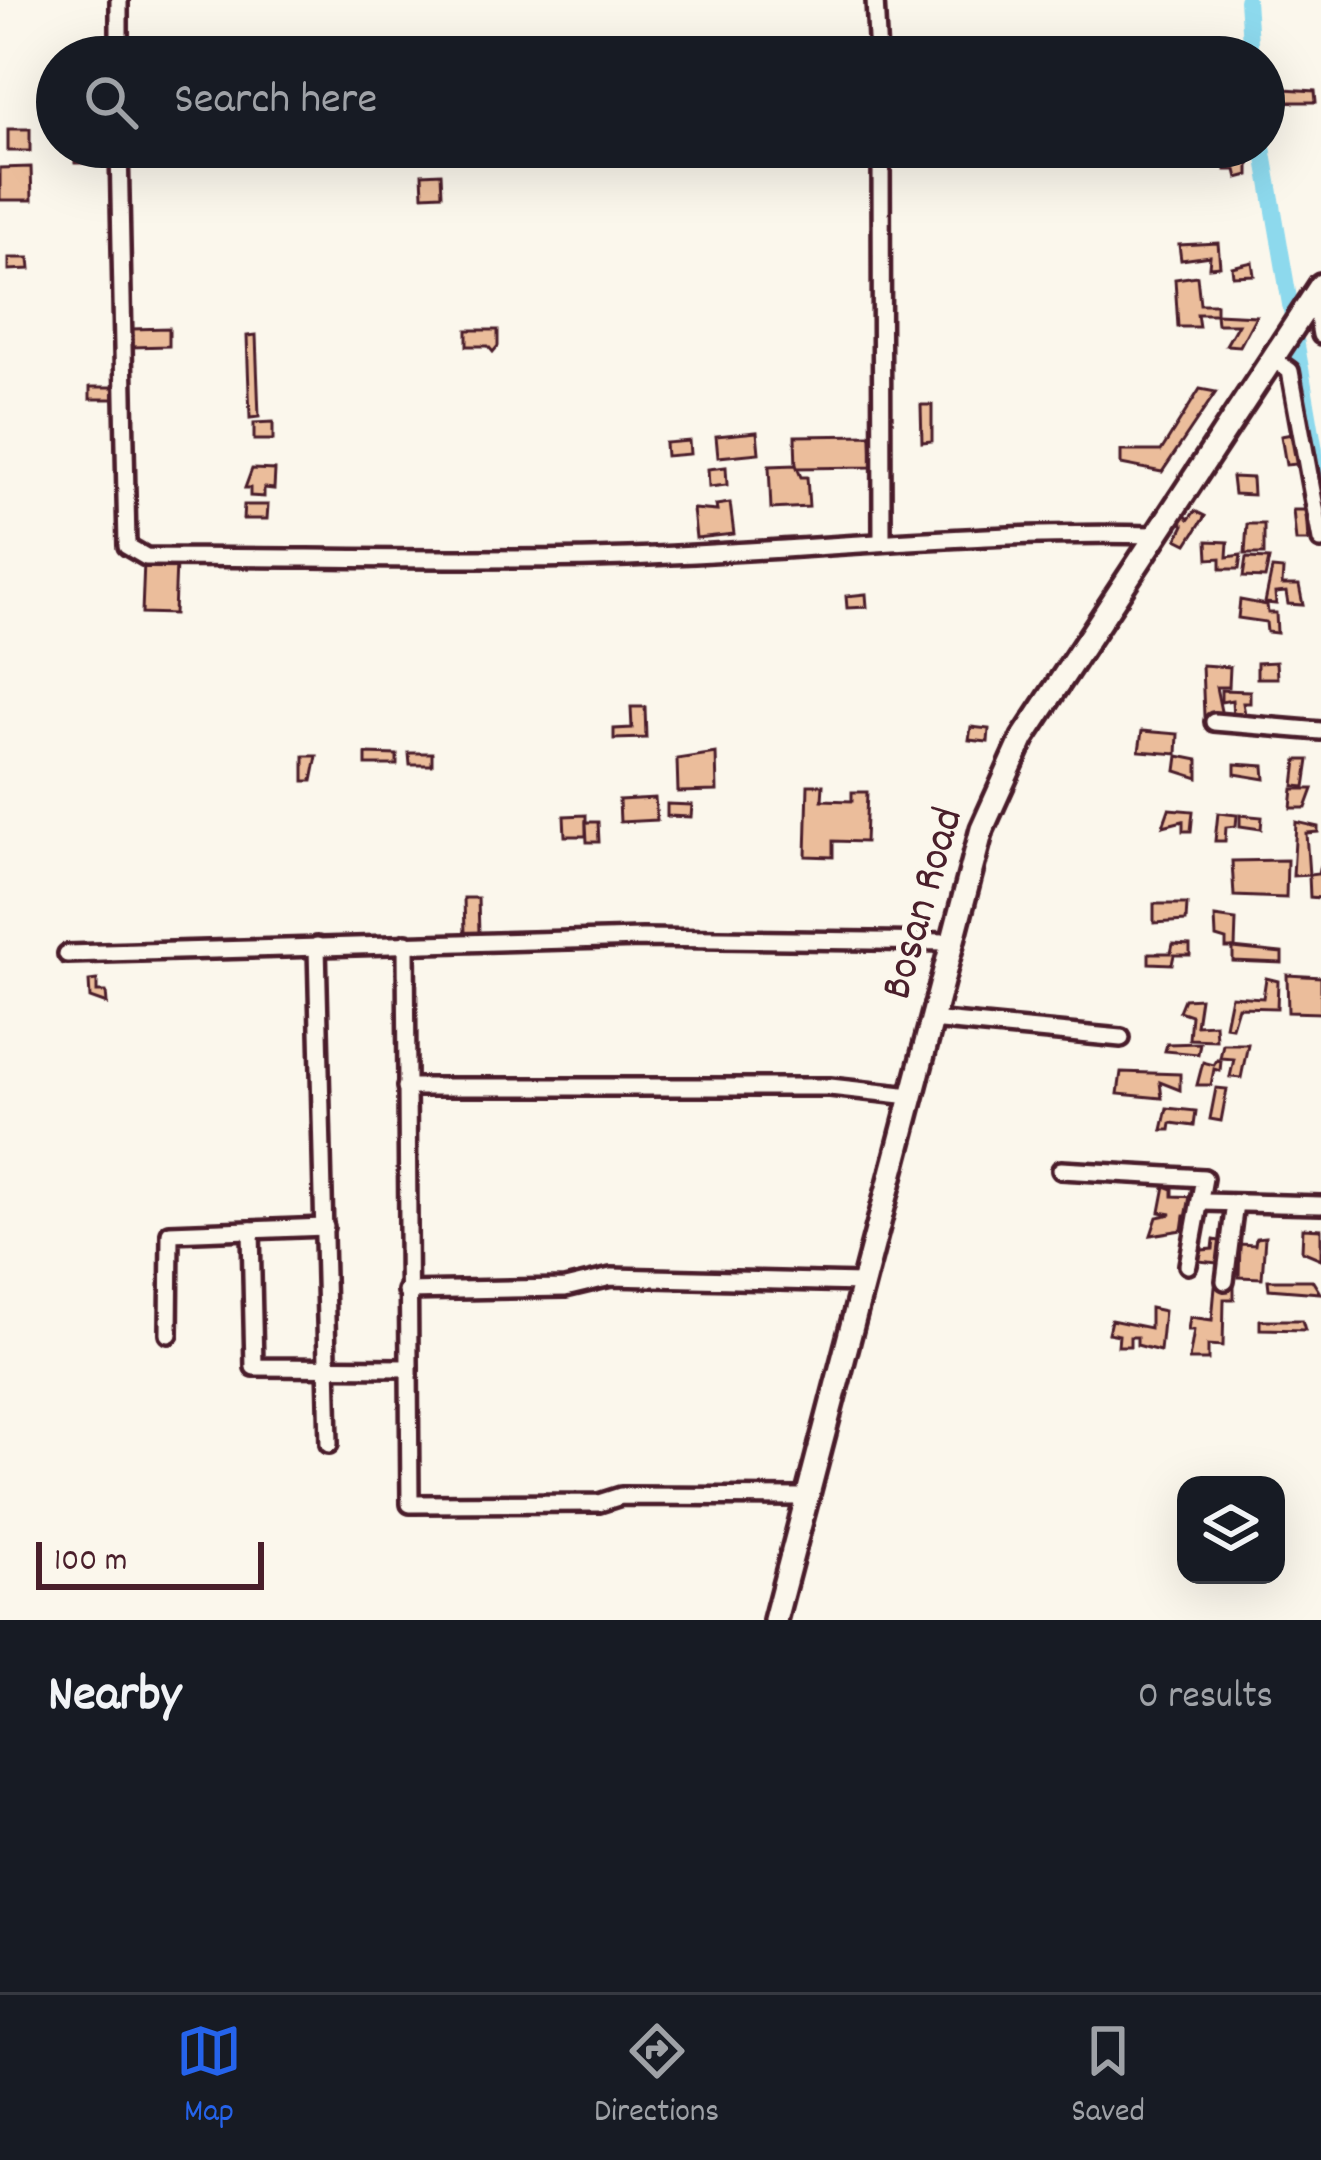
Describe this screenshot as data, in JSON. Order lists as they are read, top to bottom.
{
  "streets": {
    "main road": ["Bosan Road"]
  },
  "scale_bar": "100 m",
  "page": {
    "search": "Search here",
    "scale": "100 m",
    "heading": ["Nearby", "0 results"],
    "nav": ["Map", "Directions", "Saved"]
  }
}
